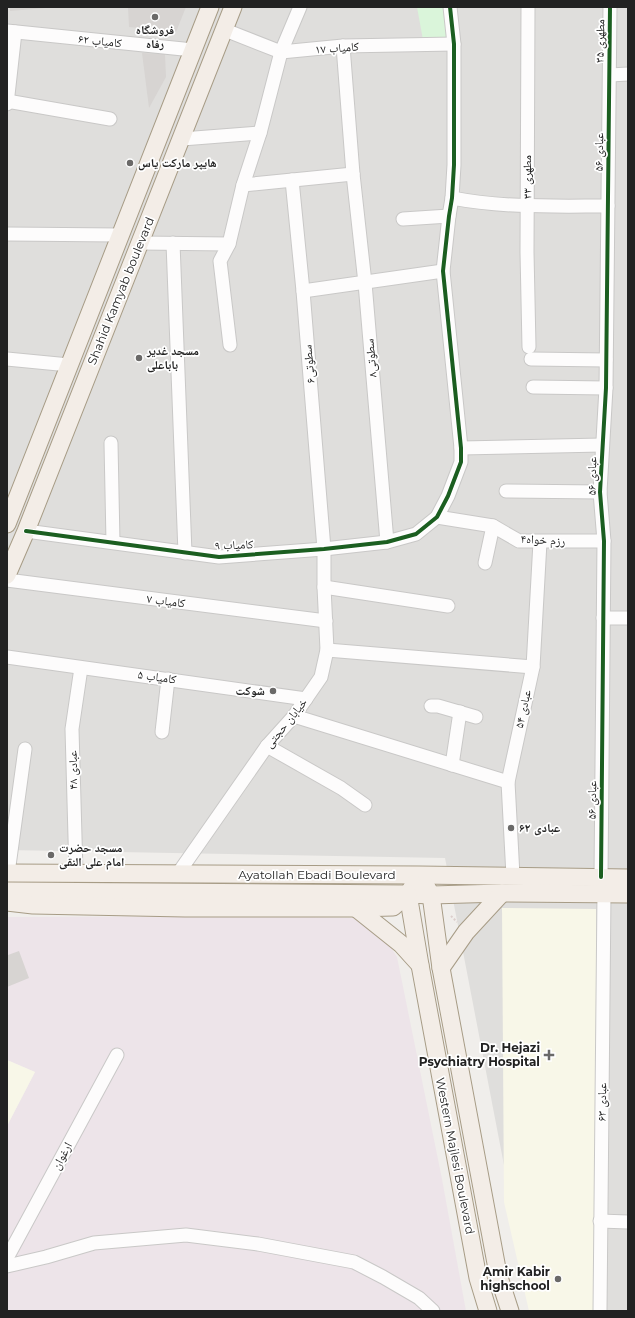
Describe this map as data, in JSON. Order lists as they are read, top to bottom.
{
  "streets": {
    "main road": ["Shahid Kamyab boulevard", "Ayatollah Ebadi Boulevard", "Western Majlesi Boulevard"],
    "street": [
      "کامیاب ۶۲",
      "مطهری ۳۵",
      "کامیاب ۱۷",
      "عبادی ۵۶",
      "مطهری ۳۳",
      "سطوتی۸",
      "سطوتی۶",
      "رزم خواه۴",
      "کامیاب ۹",
      "کامیاب ۷",
      "کامیاب ۵",
      "عبادی ۵۴",
      "خیابان حجتی",
      "عبادی ۴۸",
      "عبادی ۶۳",
      "ارغوان"
    ]
  },
  "crossings": [
    ["کامیاب ۶۲", "Shahid Kamyab boulevard"],
    ["مطهری ۳۵", "عبادی ۵۶"],
    ["کامیاب ۱۷", "Shahid Kamyab boulevard"],
    ["کامیاب ۱۷", "سطوتی۸"],
    ["عبادی ۵۶", "مطهری ۳۳"],
    ["عبادی ۵۶", "رزم خواه۴"],
    ["عبادی ۵۶", "Ayatollah Ebadi Boulevard"],
    ["عبادی ۵۶", "عبادی ۶۳"],
    ["Shahid Kamyab boulevard", "کامیاب ۹"],
    ["سطوتی۸", "کامیاب ۹"],
    ["سطوتی۶", "کامیاب ۹"],
    ["سطوتی۶", "خیابان حجتی"],
    ["رزم خواه۴", "کامیاب ۹"],
    ["رزم خواه۴", "عبادی ۵۴"],
    ["کامیاب ۹", "خیابان حجتی"],
    ["کامیاب ۷", "خیابان حجتی"],
    ["کامیاب ۵", "خیابان حجتی"],
    ["کامیاب ۵", "عبادی ۴۸"],
    ["عبادی ۵۴", "Ayatollah Ebadi Boulevard"],
    ["خیابان حجتی", "Ayatollah Ebadi Boulevard"],
    ["عبادی ۴۸", "Ayatollah Ebadi Boulevard"],
    ["Ayatollah Ebadi Boulevard", "عبادی ۶۳"],
    ["Ayatollah Ebadi Boulevard", "Western Majlesi Boulevard"]
  ],
  "places": {
    "other": [
      "فروشگاه رفاه",
      "هایپر مارکت یاس",
      "مسجد غدیر باباعلی",
      "شوكت",
      "عبادی ۶۲",
      "مسجد حضرت امام علی النقی",
      "Amir Kabir highschool"
    ],
    "health": ["Dr. Hejazi Psychiatry Hospital"]
  }
}
